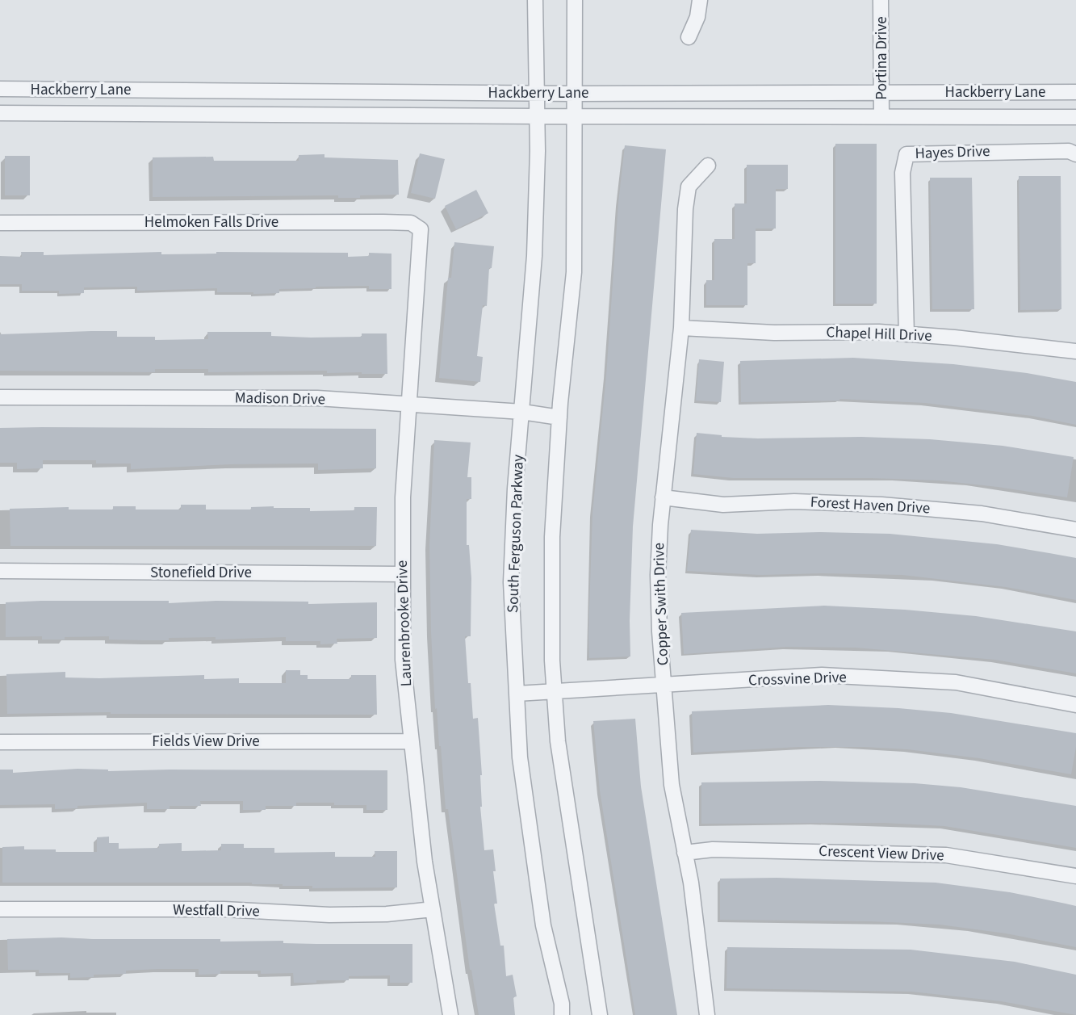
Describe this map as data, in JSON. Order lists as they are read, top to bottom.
{
  "streets": {
    "street": [
      "Portina Drive",
      "Hackberry Lane",
      "Hayes Drive",
      "Helmoken Falls Drive",
      "Chapel Hill Drive",
      "Madison Drive",
      "Forest Haven Drive",
      "South Ferguson Parkway",
      "Stonefield Drive",
      "Copper Swith Drive",
      "Laurenbrooke Drive",
      "Crossvine Drive",
      "Fields View Drive",
      "Crescent View Drive",
      "Westfall Drive"
    ]
  },
  "crossings": [
    ["Portina Drive", "Hackberry Lane"],
    ["Hackberry Lane", "South Ferguson Parkway"],
    ["Hayes Drive", "Chapel Hill Drive"],
    ["Helmoken Falls Drive", "Laurenbrooke Drive"],
    ["Chapel Hill Drive", "Copper Swith Drive"],
    ["Madison Drive", "South Ferguson Parkway"],
    ["Madison Drive", "Laurenbrooke Drive"],
    ["Forest Haven Drive", "Copper Swith Drive"],
    ["South Ferguson Parkway", "Crossvine Drive"],
    ["Stonefield Drive", "Laurenbrooke Drive"],
    ["Copper Swith Drive", "Crossvine Drive"],
    ["Copper Swith Drive", "Crescent View Drive"],
    ["Laurenbrooke Drive", "Fields View Drive"],
    ["Laurenbrooke Drive", "Westfall Drive"]
  ]
}
